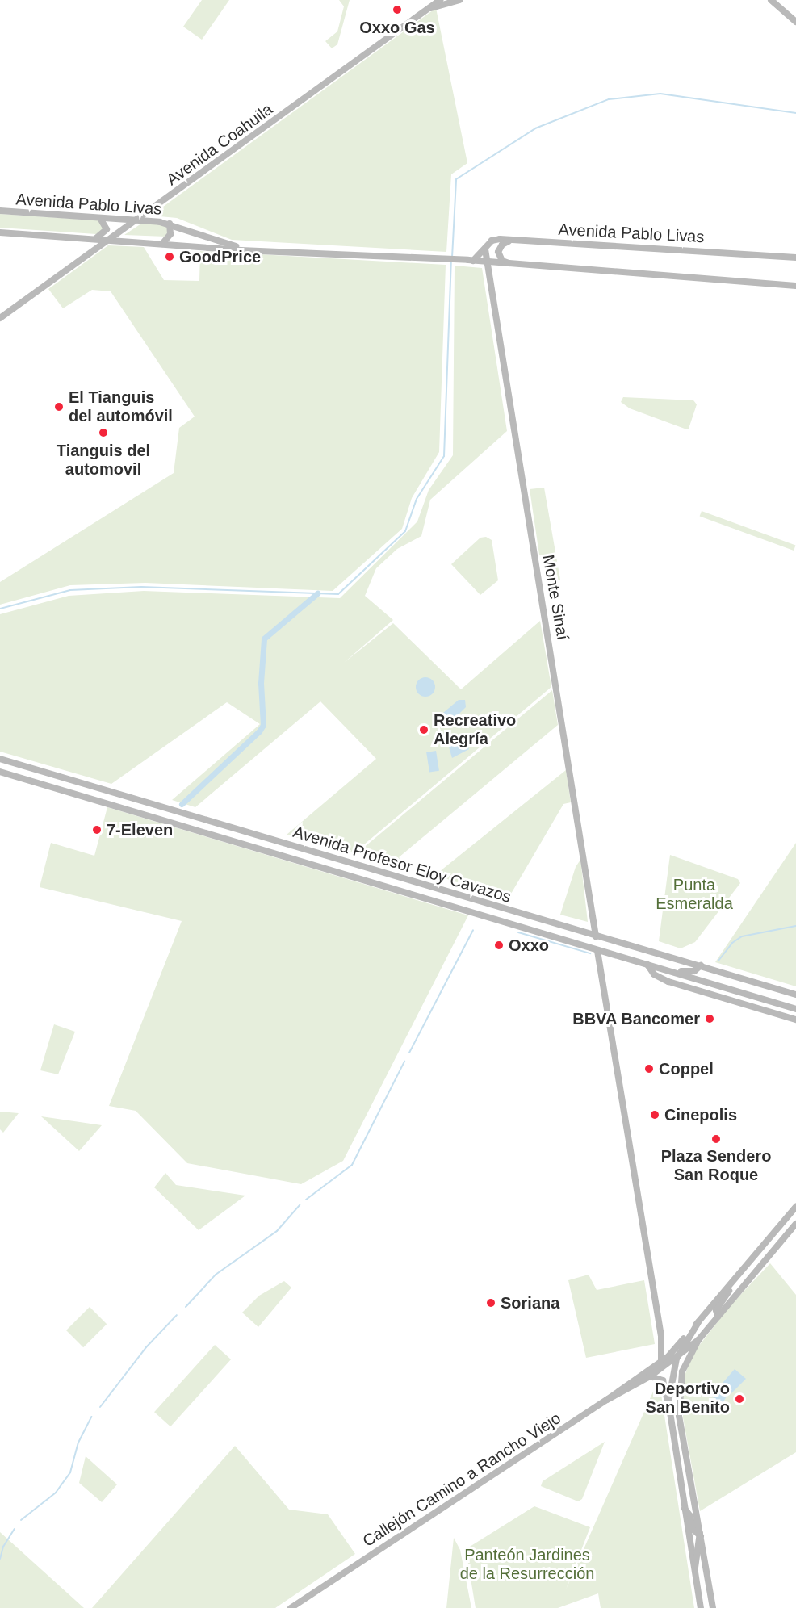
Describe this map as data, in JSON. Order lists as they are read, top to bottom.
{
  "streets": {
    "main road": [
      "Avenida Coahuila",
      "Avenida Pablo Livas",
      "Monte Sinaí",
      "Avenida Profesor Eloy Cavazos",
      "Callejón Camino a Rancho Viejo"
    ]
  },
  "crossings": [
    ["Avenida Coahuila", "Avenida Pablo Livas"],
    ["Avenida Pablo Livas", "Monte Sinaí"],
    ["Monte Sinaí", "Avenida Profesor Eloy Cavazos"]
  ],
  "parks": ["Punta Esmeralda", "Panteón Jardines de la Resurrección"],
  "places": [
    "Oxxo Gas",
    "GoodPrice",
    "El Tianguis del automóvil",
    "Tianguis del automovil",
    "Recreativo Alegría",
    "7-Eleven",
    "Oxxo",
    "BBVA Bancomer",
    "Coppel",
    "Cinepolis",
    "Plaza Sendero San Roque",
    "Soriana",
    "Deportivo San Benito"
  ]
}
